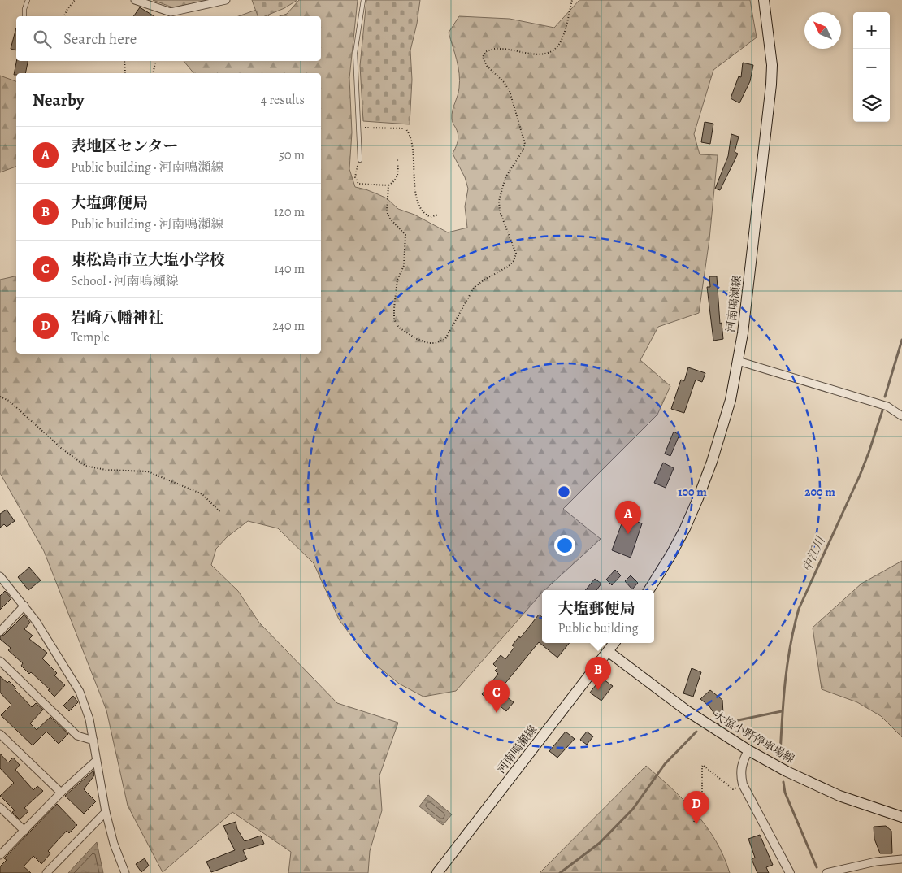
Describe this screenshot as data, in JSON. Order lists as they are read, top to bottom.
{
  "streets": {
    "main road": ["河南鳴瀬線", "大塩小野停車場線"]
  },
  "crossings": [
    ["河南鳴瀬線", "大塩小野停車場線"]
  ],
  "water": ["中江川"],
  "north": "top left",
  "page": {
    "map_buttons": ["+", "−"],
    "search": "Search here",
    "heading": ["Nearby", "4 results"],
    "list": [
      {
        "mark": "A",
        "name": "表地区センター",
        "note": "Public building · 河南鳴瀬線",
        "value": "50 m"
      },
      {
        "mark": "B",
        "name": "大塩郵便局",
        "note": "Public building · 河南鳴瀬線",
        "value": "120 m"
      },
      {
        "mark": "C",
        "name": "東松島市立大塩小学校",
        "note": "School · 河南鳴瀬線",
        "value": "140 m"
      },
      {
        "mark": "D",
        "name": "岩崎八幡神社",
        "note": "Temple",
        "value": "240 m"
      }
    ],
    "pins": [
      "A",
      "B",
      "C",
      "D"
    ],
    "popup": ["大塩郵便局", "Public building"]
  },
  "rings": ["100 m", "200 m"]
}
